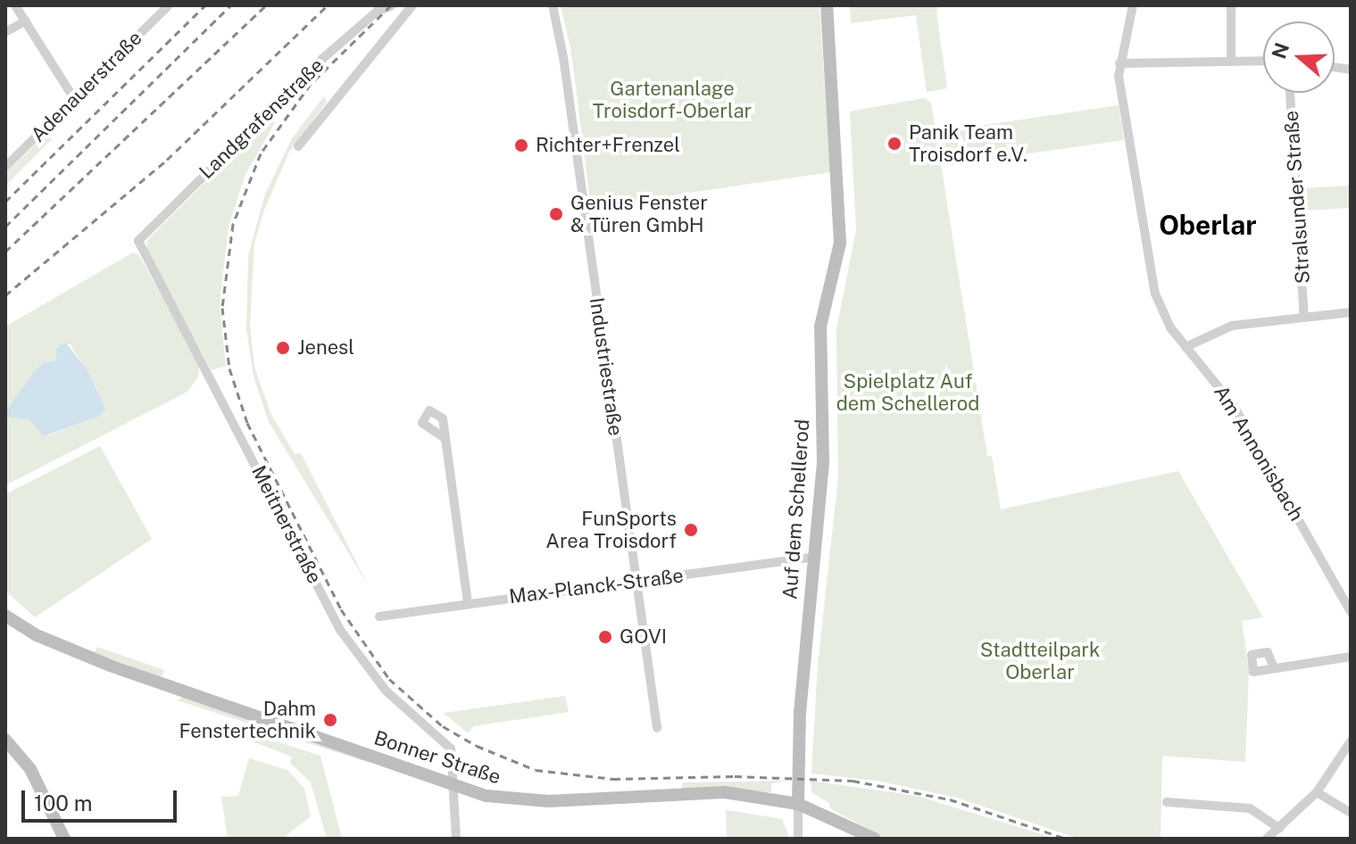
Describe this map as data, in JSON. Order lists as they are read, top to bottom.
{
  "streets": {
    "street": [
      "Adenauerstraße",
      "Landgrafenstraße",
      "Stralsunder Straße",
      "Industriestraße",
      "Am Annonisbach",
      "Auf dem Schellerod",
      "Meitnerstraße",
      "Max-Planck-Straße",
      "Bonner Straße"
    ]
  },
  "crossings": [
    ["Landgrafenstraße", "Meitnerstraße"],
    ["Industriestraße", "Max-Planck-Straße"],
    ["Auf dem Schellerod", "Max-Planck-Straße"],
    ["Auf dem Schellerod", "Bonner Straße"],
    ["Meitnerstraße", "Bonner Straße"]
  ],
  "districts": ["Oberlar"],
  "parks": ["Gartenanlage Troisdorf-Oberlar", "Spielplatz Auf dem Schellerod", "Stadtteilpark Oberlar"],
  "places": [
    "Panik Team Troisdorf e.V.",
    "Richter+Frenzel",
    "Genius Fenster & Türen GmbH",
    "Jenesl",
    "FunSports Area Troisdorf",
    "GOVI",
    "Dahm Fenstertechnik"
  ],
  "scale_bar": "100 m",
  "north": "left"
}
